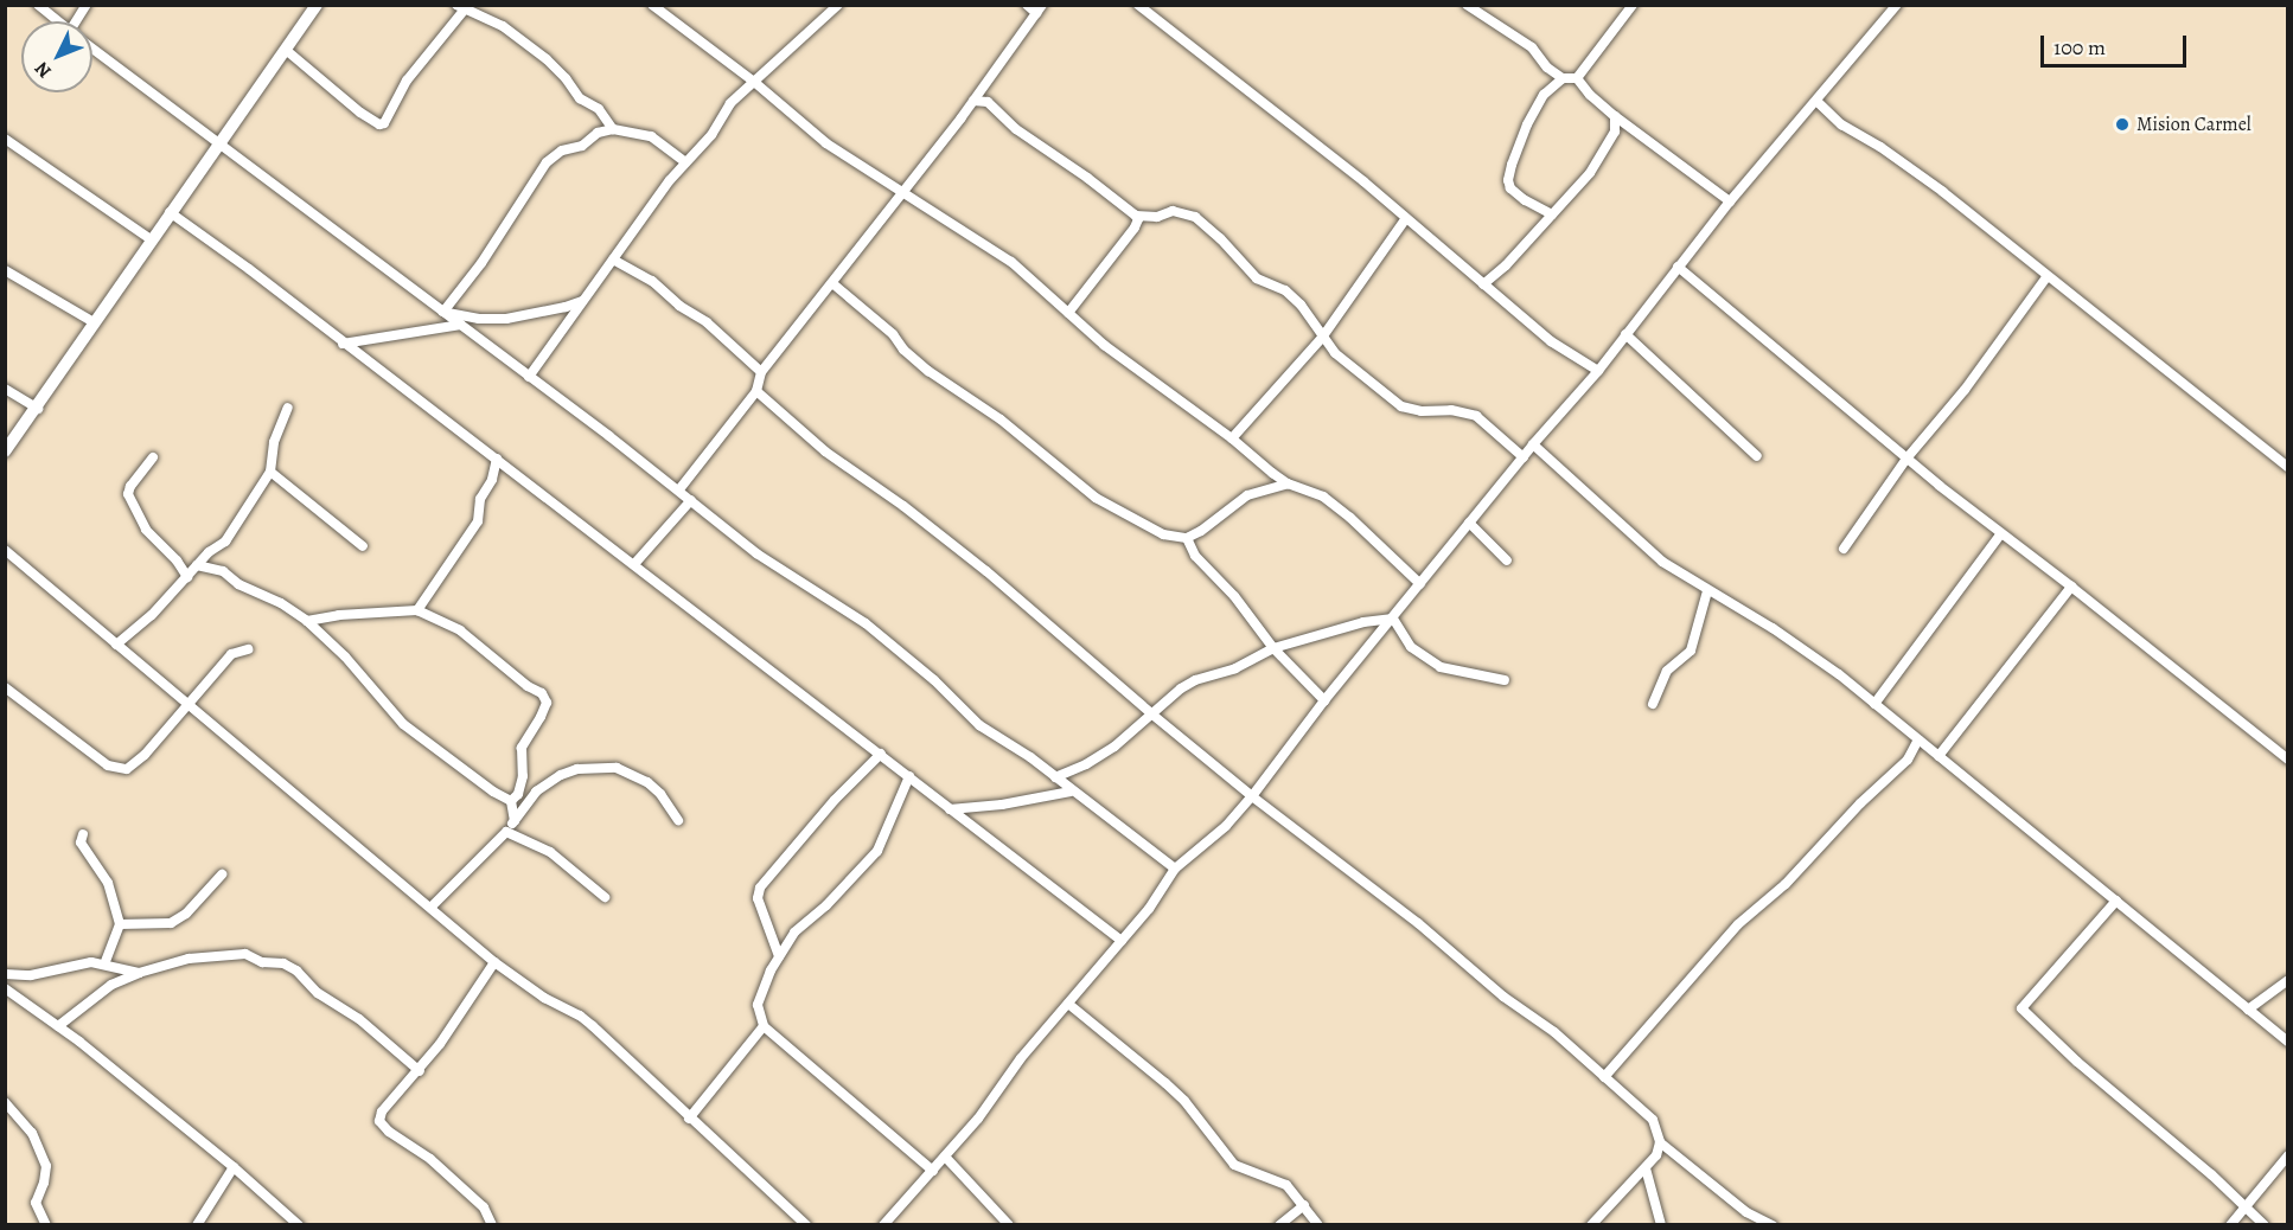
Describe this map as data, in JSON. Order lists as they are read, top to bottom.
{
  "places": ["Mision Carmel"],
  "scale_bar": "100 m",
  "north": "bottom left"
}
